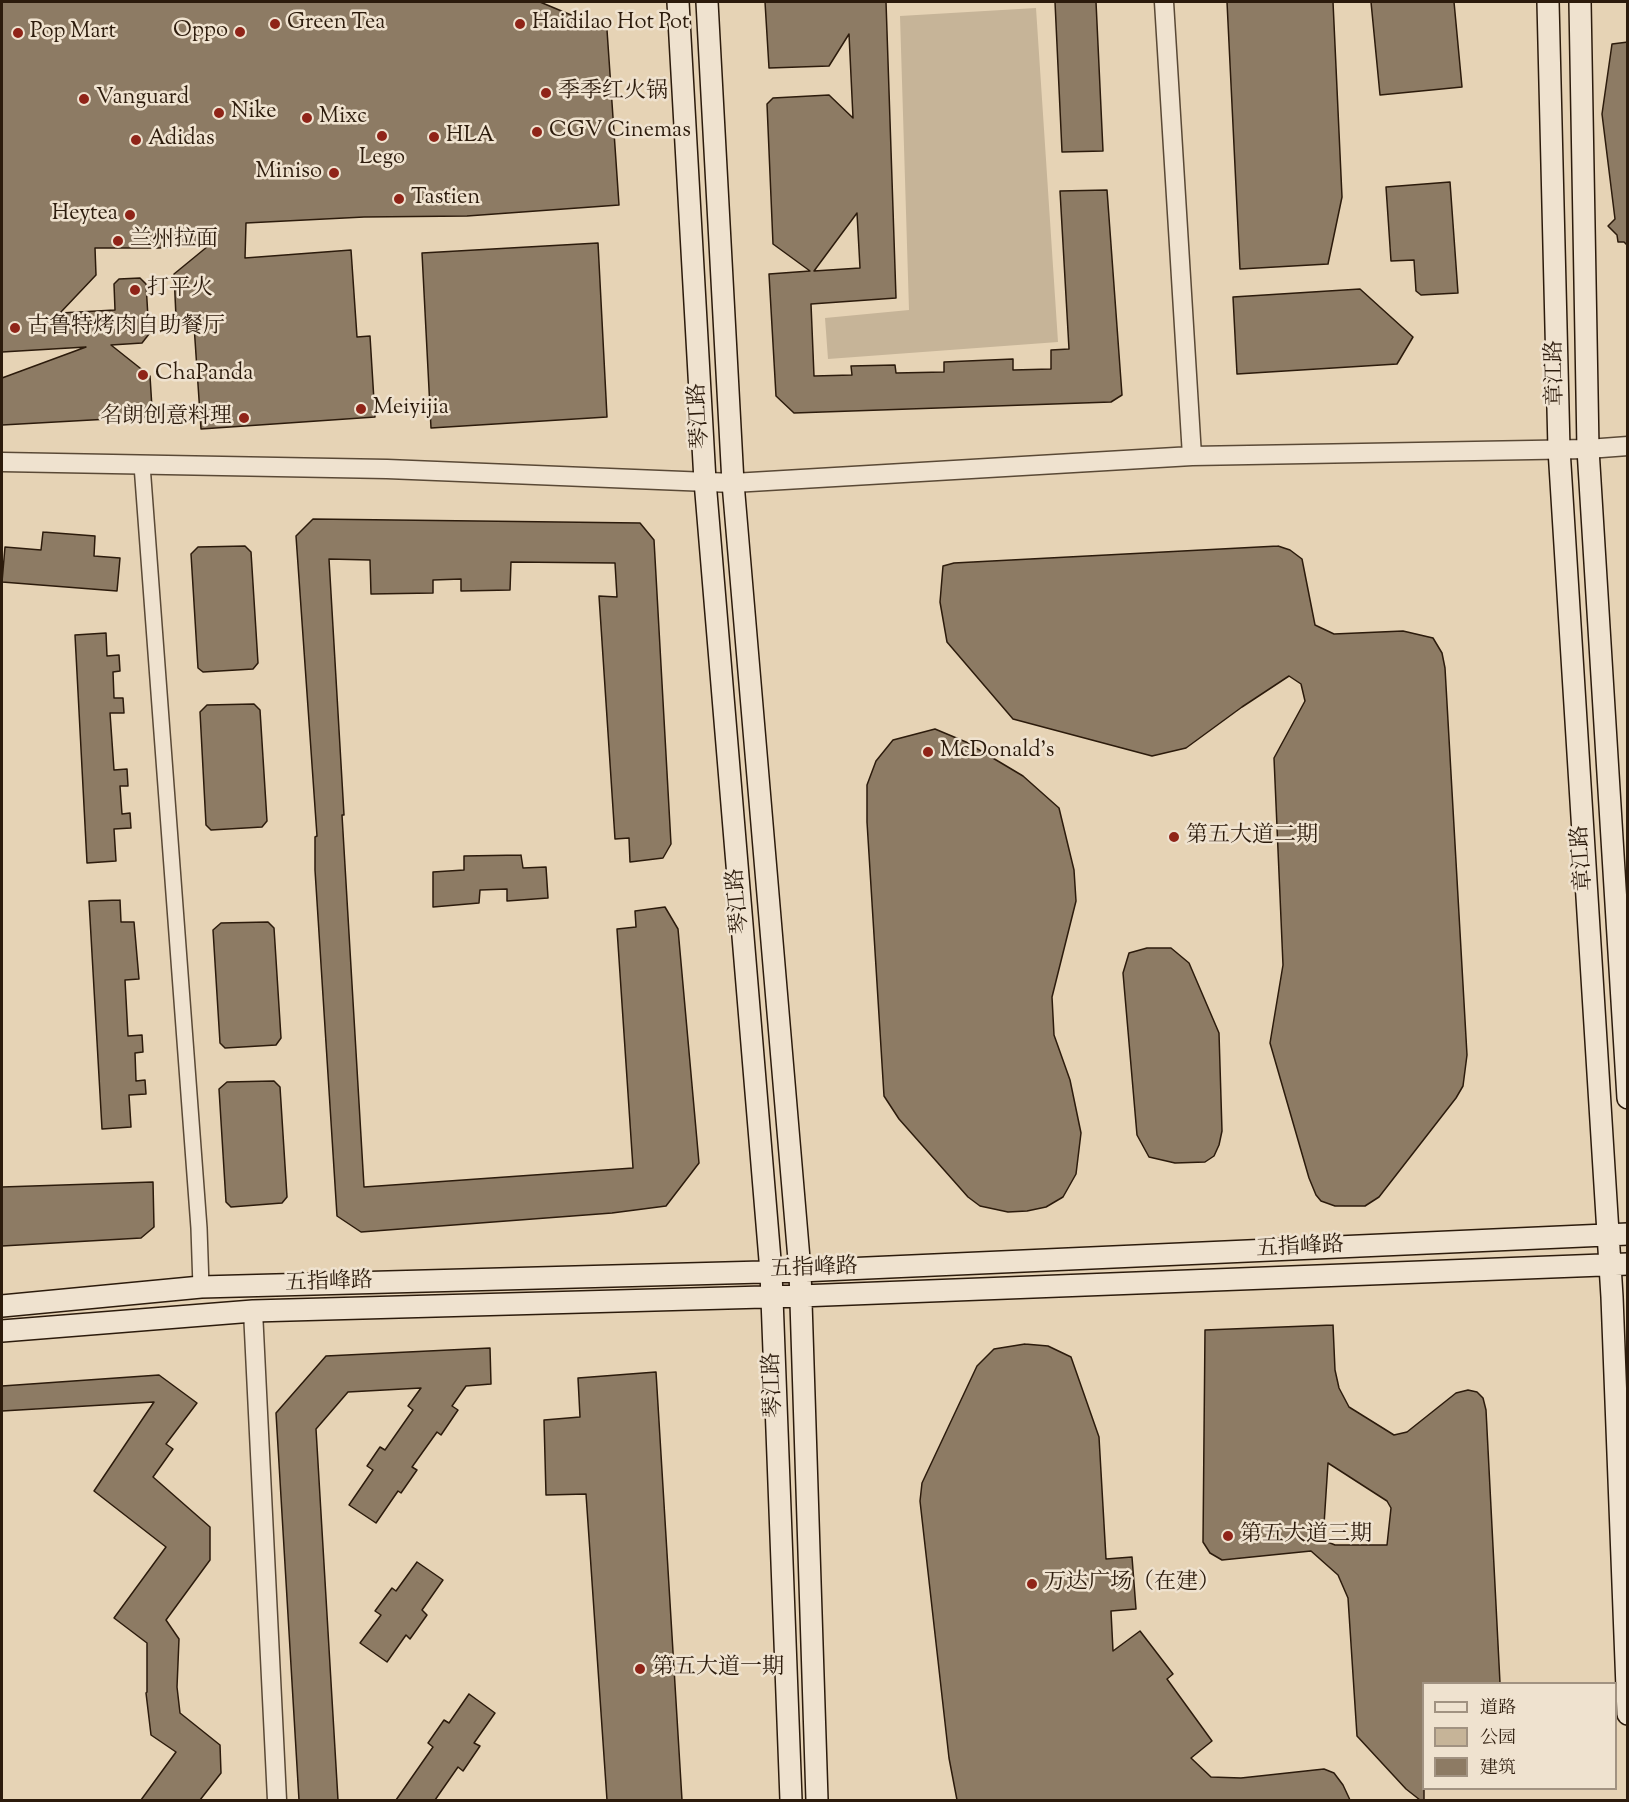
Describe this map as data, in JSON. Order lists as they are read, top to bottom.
{
  "streets": {
    "main road": ["章江路", "琴江路", "五指峰路"]
  },
  "crossings": [
    ["章江路", "五指峰路"],
    ["琴江路", "五指峰路"]
  ],
  "places": [
    "Green Tea",
    "Haidilao Hot Pot",
    "Oppo",
    "Pop Mart",
    "季季红火锅",
    "Vanguard",
    "Nike",
    "Mixc",
    "CGV Cinemas",
    "Lego",
    "HLA",
    "Adidas",
    "Miniso",
    "Tastien",
    "Heytea",
    "兰州拉面",
    "打平火",
    "古鲁特烤肉自助餐厅",
    "ChaPanda",
    "Meiyijia",
    "名朗创意料理",
    "McDonald's",
    "第五大道二期",
    "第五大道三期",
    "万达广场（在建）",
    "第五大道一期"
  ],
  "legend": ["道路", "公园", "建筑"]
}
